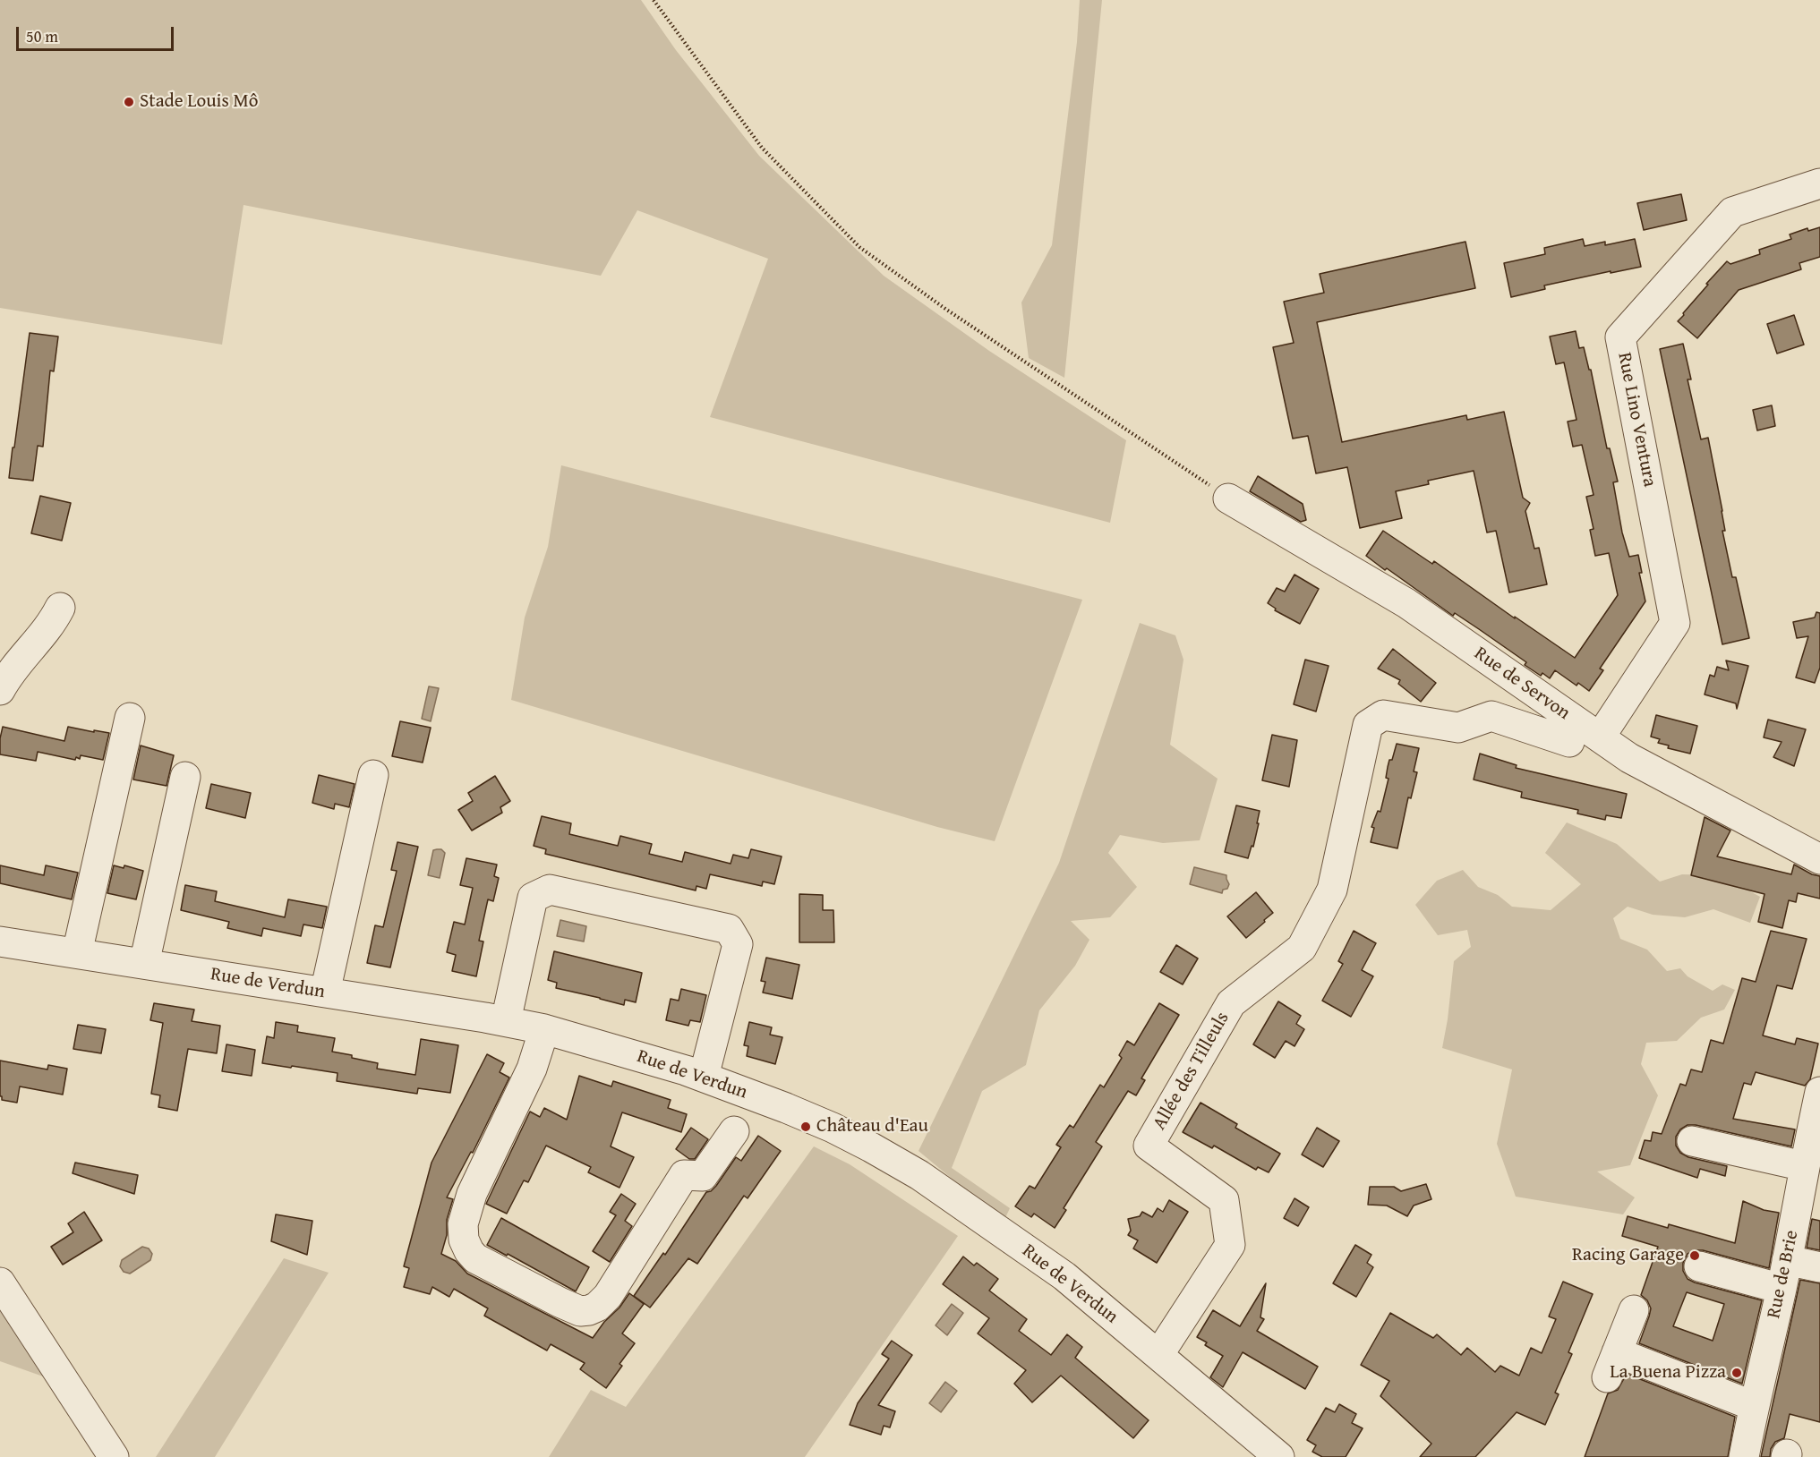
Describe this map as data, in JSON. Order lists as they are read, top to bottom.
{
  "streets": {
    "street": [
      "Rue Lino Ventura",
      "Rue de Servon",
      "Rue de Verdun",
      "Allée des Tilleuls",
      "Rue de Brie"
    ]
  },
  "crossings": [
    ["Rue Lino Ventura", "Rue de Servon"],
    ["Rue de Verdun", "Allée des Tilleuls"]
  ],
  "places": [
    "Stade Louis Mô",
    "Château d'Eau",
    "Racing Garage",
    "La Buena Pizza"
  ],
  "scale_bar": "50 m"
}
